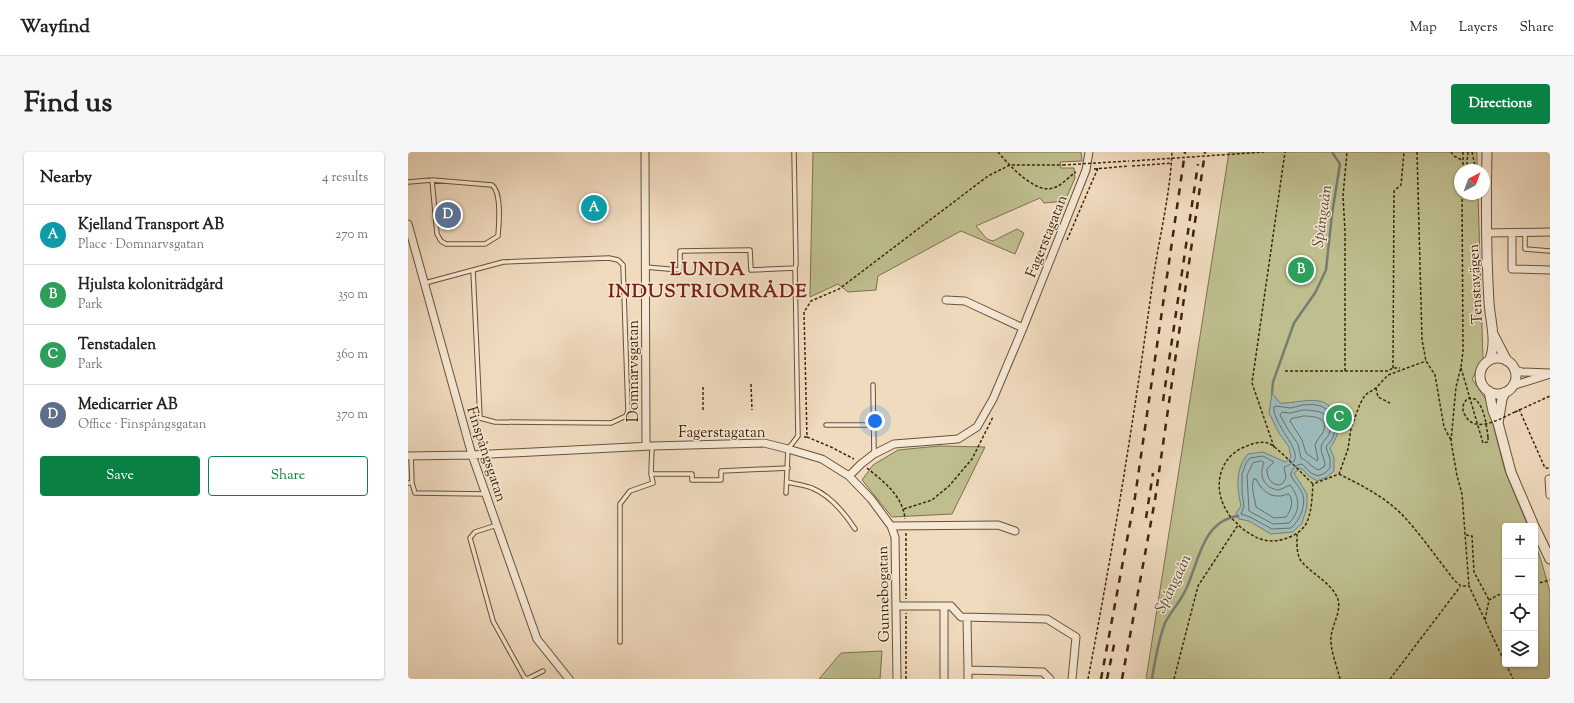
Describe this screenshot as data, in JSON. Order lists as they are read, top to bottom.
{
  "streets": {
    "street": [
      "Fagerstagatan",
      "Tenstavägen",
      "Domnarvsgatan",
      "Finspångsgatan",
      "Gunnebogatan"
    ]
  },
  "crossings": [
    ["Fagerstagatan", "Domnarvsgatan"],
    ["Fagerstagatan", "Finspångsgatan"],
    ["Fagerstagatan", "Gunnebogatan"]
  ],
  "districts": ["LUNDA INDUSTRIOMRÅDE"],
  "water": ["Spångaån"],
  "north": "top right",
  "page": {
    "header": "Wayfind",
    "nav": ["Map", "Layers", "Share"],
    "title": "Find us",
    "buttons": [
      "Directions",
      ["Save", "Share"]
    ],
    "heading": ["Nearby", "4 results"],
    "pins": [
      "A",
      "D",
      "B",
      "C"
    ],
    "list": [
      {
        "mark": "A",
        "name": "Kjelland Transport AB",
        "note": "Place · Domnarvsgatan",
        "value": "270 m"
      },
      {
        "mark": "B",
        "name": "Hjulsta koloniträdgård",
        "note": "Park",
        "value": "350 m"
      },
      {
        "mark": "C",
        "name": "Tenstadalen",
        "note": "Park",
        "value": "360 m"
      },
      {
        "mark": "D",
        "name": "Medicarrier AB",
        "note": "Office · Finspångsgatan",
        "value": "370 m"
      }
    ],
    "map_buttons": ["+", "−"]
  }
}
